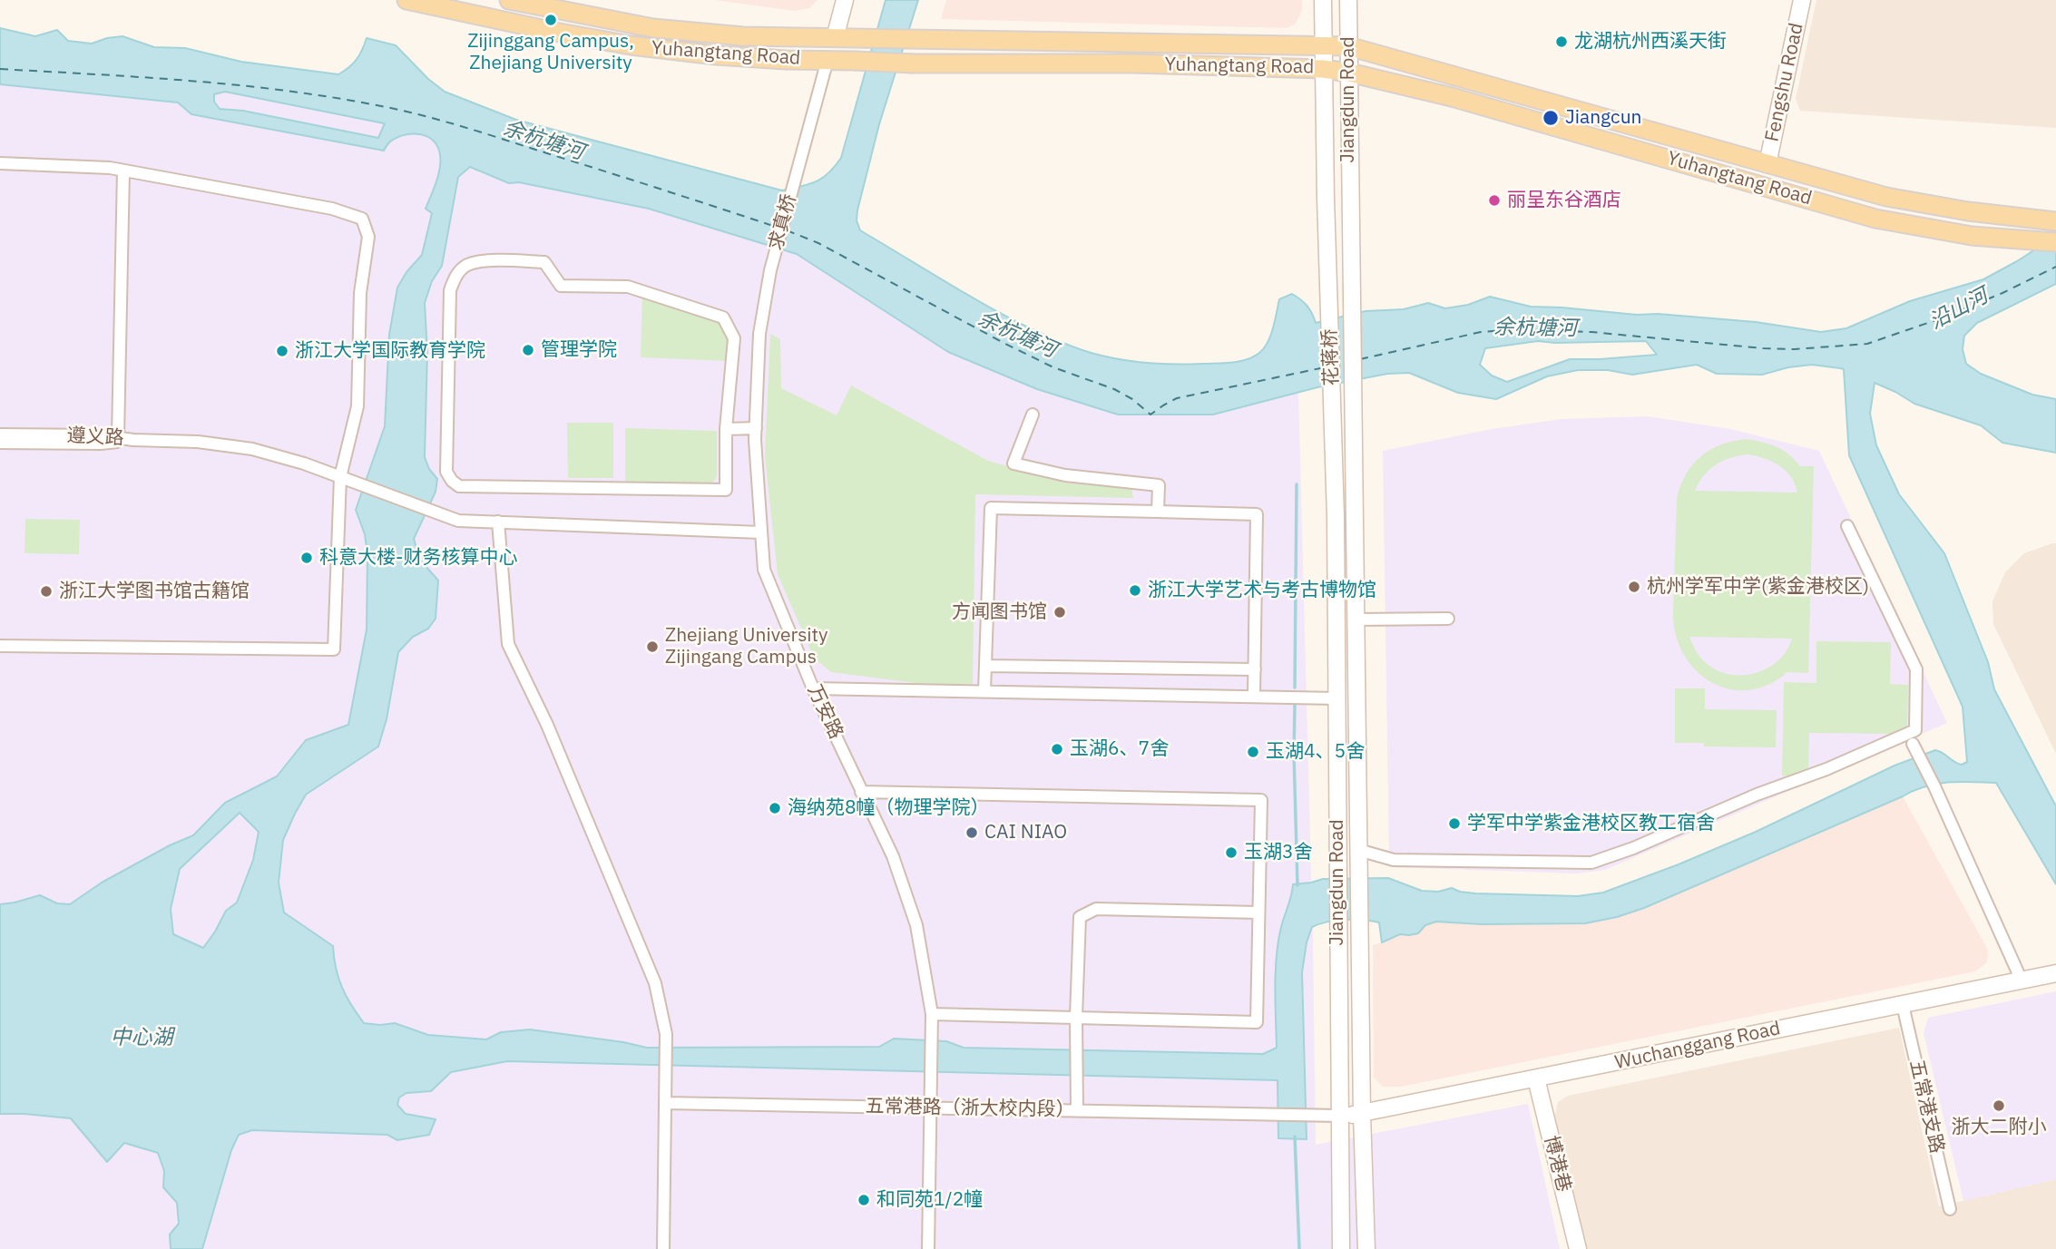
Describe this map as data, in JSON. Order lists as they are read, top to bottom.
{
  "streets": {
    "main road": [
      "Yuhangtang Road",
      "Fengshu Road",
      "Jiangdun Road",
      "花蒋桥",
      "Wuchanggang Road",
      "博港巷"
    ],
    "street": [
      "求真桥",
      "遵义路",
      "万安路",
      "五常港支路",
      "五常港路（浙大校内段）"
    ]
  },
  "crossings": [
    ["Yuhangtang Road", "Fengshu Road"],
    ["Yuhangtang Road", "Jiangdun Road"],
    ["Yuhangtang Road", "求真桥"],
    ["Jiangdun Road", "花蒋桥"],
    ["Jiangdun Road", "Wuchanggang Road"],
    ["Jiangdun Road", "五常港路（浙大校内段）"],
    ["求真桥", "万安路"],
    ["万安路", "五常港路（浙大校内段）"],
    ["Wuchanggang Road", "五常港支路"],
    ["Wuchanggang Road", "五常港路（浙大校内段）"],
    ["Wuchanggang Road", "博港巷"]
  ],
  "water": ["余杭塘河", "沿山河", "中心湖"],
  "places": [
    "Zijinggang Campus, Zhejiang University",
    "龙湖杭州西溪天街",
    "Jiangcun",
    "丽呈东谷酒店",
    "管理学院",
    "浙江大学国际教育学院",
    "科意大楼-财务核算中心",
    "杭州学军中学(紫金港校区)",
    "浙江大学艺术与考古博物馆",
    "浙江大学图书馆古籍馆",
    "方闻图书馆",
    "Zhejiang University Zijingang Campus",
    "玉湖6、7舍",
    "玉湖4、5舍",
    "海纳苑8幢（物理学院）",
    "学军中学紫金港校区教工宿舍",
    "CAI NIAO",
    "玉湖3舍",
    "浙大二附小",
    "和同苑1/2幢"
  ]
}
